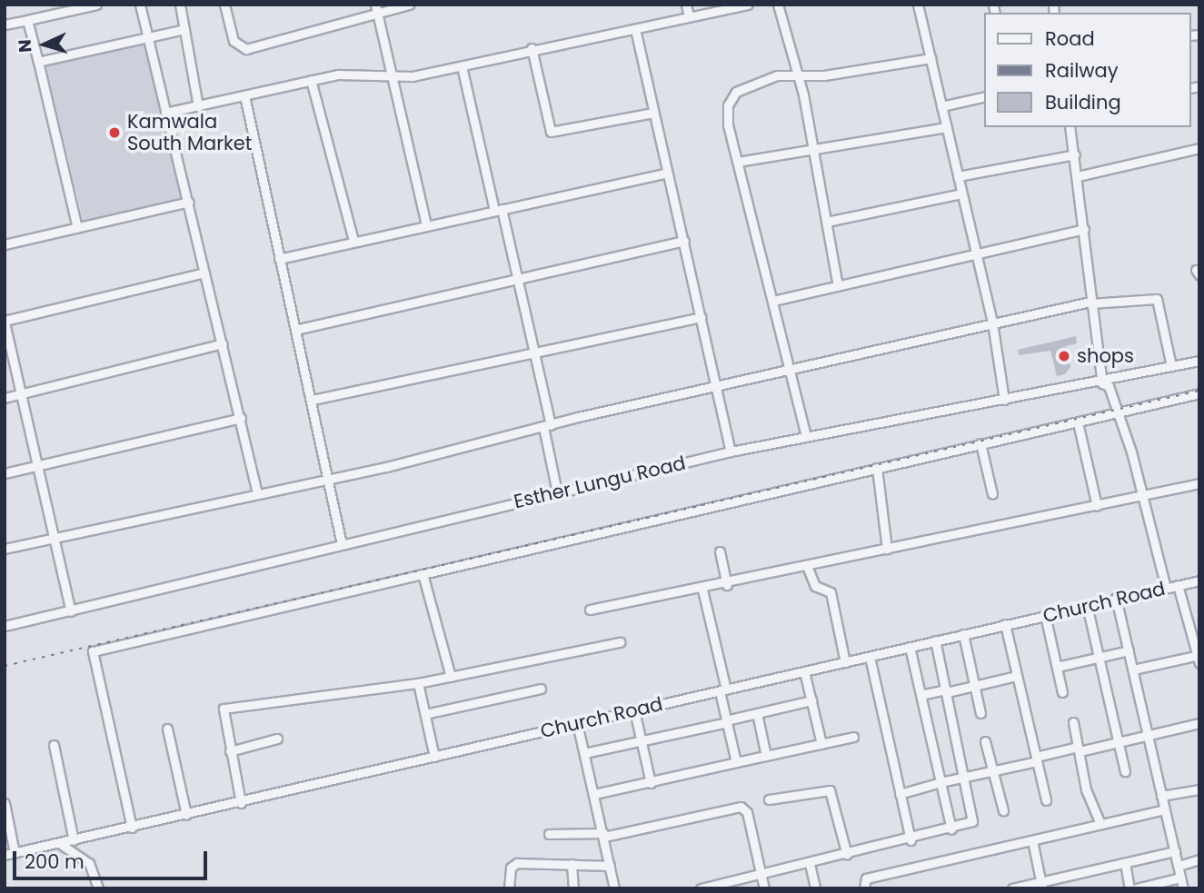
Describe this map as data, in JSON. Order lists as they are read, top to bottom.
{
  "streets": {
    "street": ["Esther Lungu Road", "Church Road"]
  },
  "places": ["Kamwala South Market", "shops"],
  "legend": ["Road", "Railway", "Building"],
  "scale_bar": "200 m",
  "north": "left"
}
